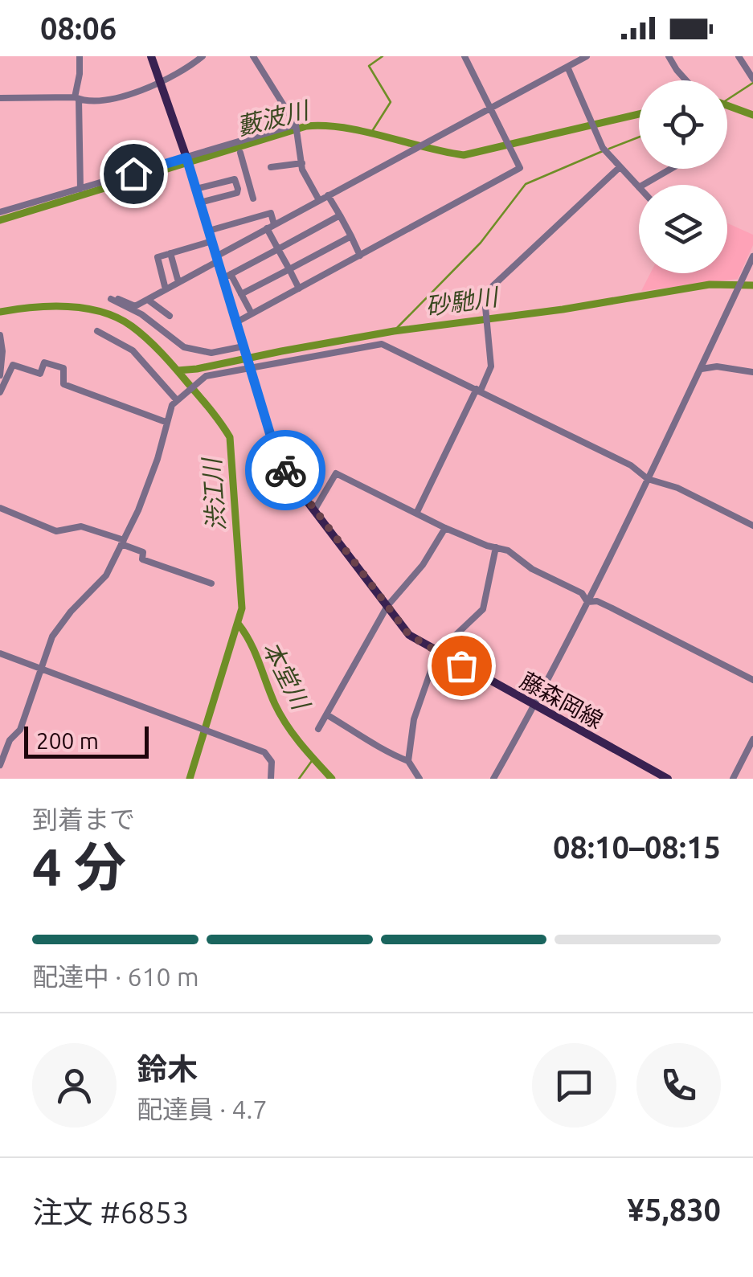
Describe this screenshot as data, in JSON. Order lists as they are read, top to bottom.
{
  "streets": {
    "main road": ["藤森岡線"]
  },
  "water": [
    "藪波川",
    "砂馳川",
    "渋江川",
    "本堂川"
  ],
  "scale_bar": "200 m",
  "page": {
    "status": "08:06",
    "scale": "200 m",
    "heading": ["4 分", "到着まで", "08:10–08:15"],
    "panel": [
      "鈴木",
      "配達員 · 4.7",
      "注文 #6853",
      "¥5,830"
    ],
    "bar": "配達中 · 610 m"
  }
}
